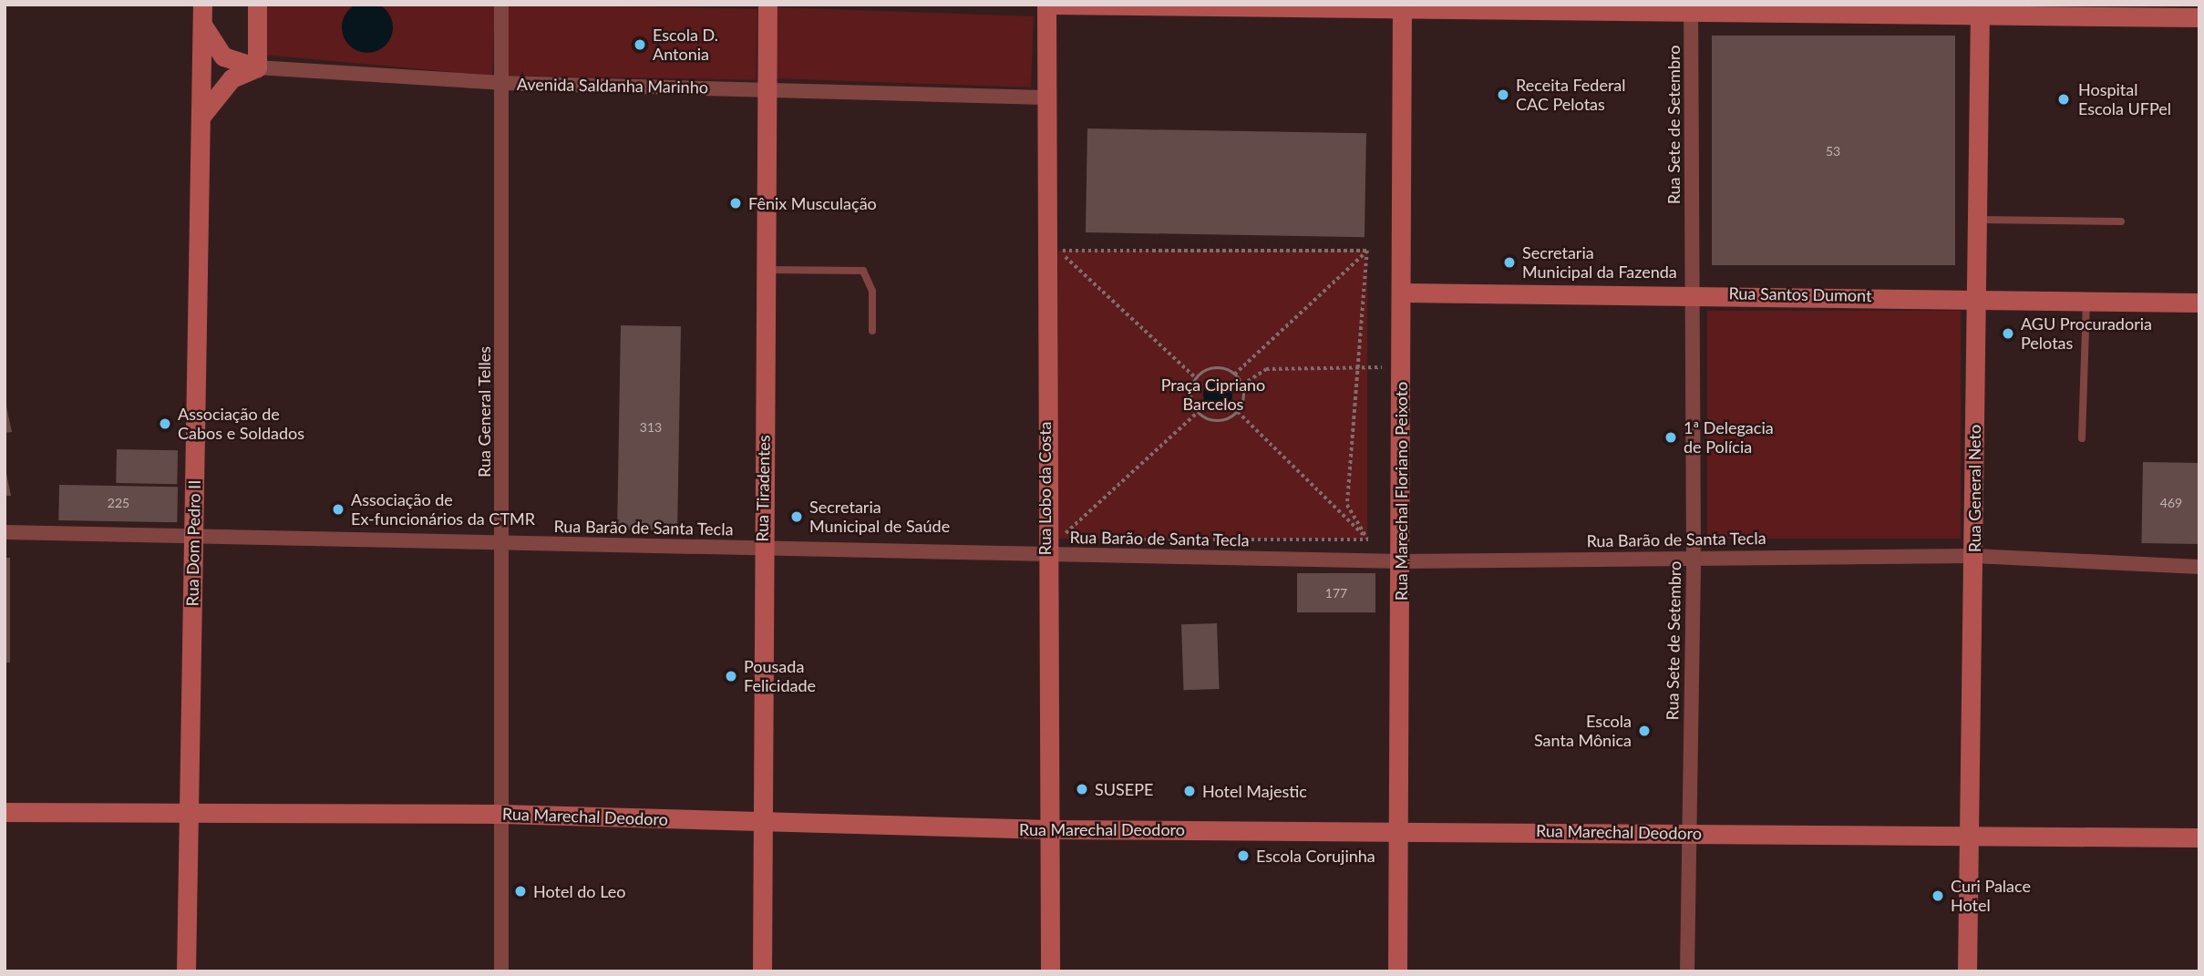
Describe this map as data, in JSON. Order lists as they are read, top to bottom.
{
  "streets": {
    "street": [
      "Avenida Saldanha Marinho",
      "Rua Sete de Setembro",
      "Rua Santos Dumont",
      "Rua General Telles",
      "Rua Tiradentes",
      "Rua Lobo da Costa",
      "Rua General Neto",
      "Rua Marechal Floriano Peixoto",
      "Rua Barão de Santa Tecla",
      "Rua Dom Pedro II",
      "Rua Marechal Deodoro"
    ]
  },
  "crossings": [
    ["Avenida Saldanha Marinho", "Rua General Telles"],
    ["Avenida Saldanha Marinho", "Rua Tiradentes"],
    ["Avenida Saldanha Marinho", "Rua Lobo da Costa"],
    ["Avenida Saldanha Marinho", "Rua Dom Pedro II"],
    ["Rua Sete de Setembro", "Rua Santos Dumont"],
    ["Rua Sete de Setembro", "Rua Barão de Santa Tecla"],
    ["Rua Sete de Setembro", "Rua Marechal Deodoro"],
    ["Rua Santos Dumont", "Rua General Neto"],
    ["Rua Santos Dumont", "Rua Marechal Floriano Peixoto"],
    ["Rua General Telles", "Rua Barão de Santa Tecla"],
    ["Rua General Telles", "Rua Marechal Deodoro"],
    ["Rua Tiradentes", "Rua Barão de Santa Tecla"],
    ["Rua Tiradentes", "Rua Marechal Deodoro"],
    ["Rua Lobo da Costa", "Rua Barão de Santa Tecla"],
    ["Rua Lobo da Costa", "Rua Marechal Deodoro"],
    ["Rua General Neto", "Rua Barão de Santa Tecla"],
    ["Rua General Neto", "Rua Marechal Deodoro"],
    ["Rua Marechal Floriano Peixoto", "Rua Barão de Santa Tecla"],
    ["Rua Marechal Floriano Peixoto", "Rua Marechal Deodoro"],
    ["Rua Barão de Santa Tecla", "Rua Dom Pedro II"],
    ["Rua Dom Pedro II", "Rua Marechal Deodoro"]
  ],
  "parks": ["Praça Cipriano Barcelos"],
  "places": [
    "Escola D. Antonia",
    "Receita Federal CAC Pelotas",
    "Hospital Escola UFPel",
    "Fênix Musculação",
    "Secretaria Municipal da Fazenda",
    "AGU Procuradoria Pelotas",
    "Associação de Cabos e Soldados",
    "1ª Delegacia de Polícia",
    "Associação de Ex-funcionários da CTMR",
    "Secretaria Municipal de Saúde",
    "Pousada Felicidade",
    "Escola Santa Mônica",
    "SUSEPE",
    "Hotel Majestic",
    "Escola Corujinha",
    "Hotel do Leo",
    "Curi Palace Hotel"
  ],
  "house_numbers": [
    "53",
    "313",
    "225",
    "469",
    "177"
  ]
}
